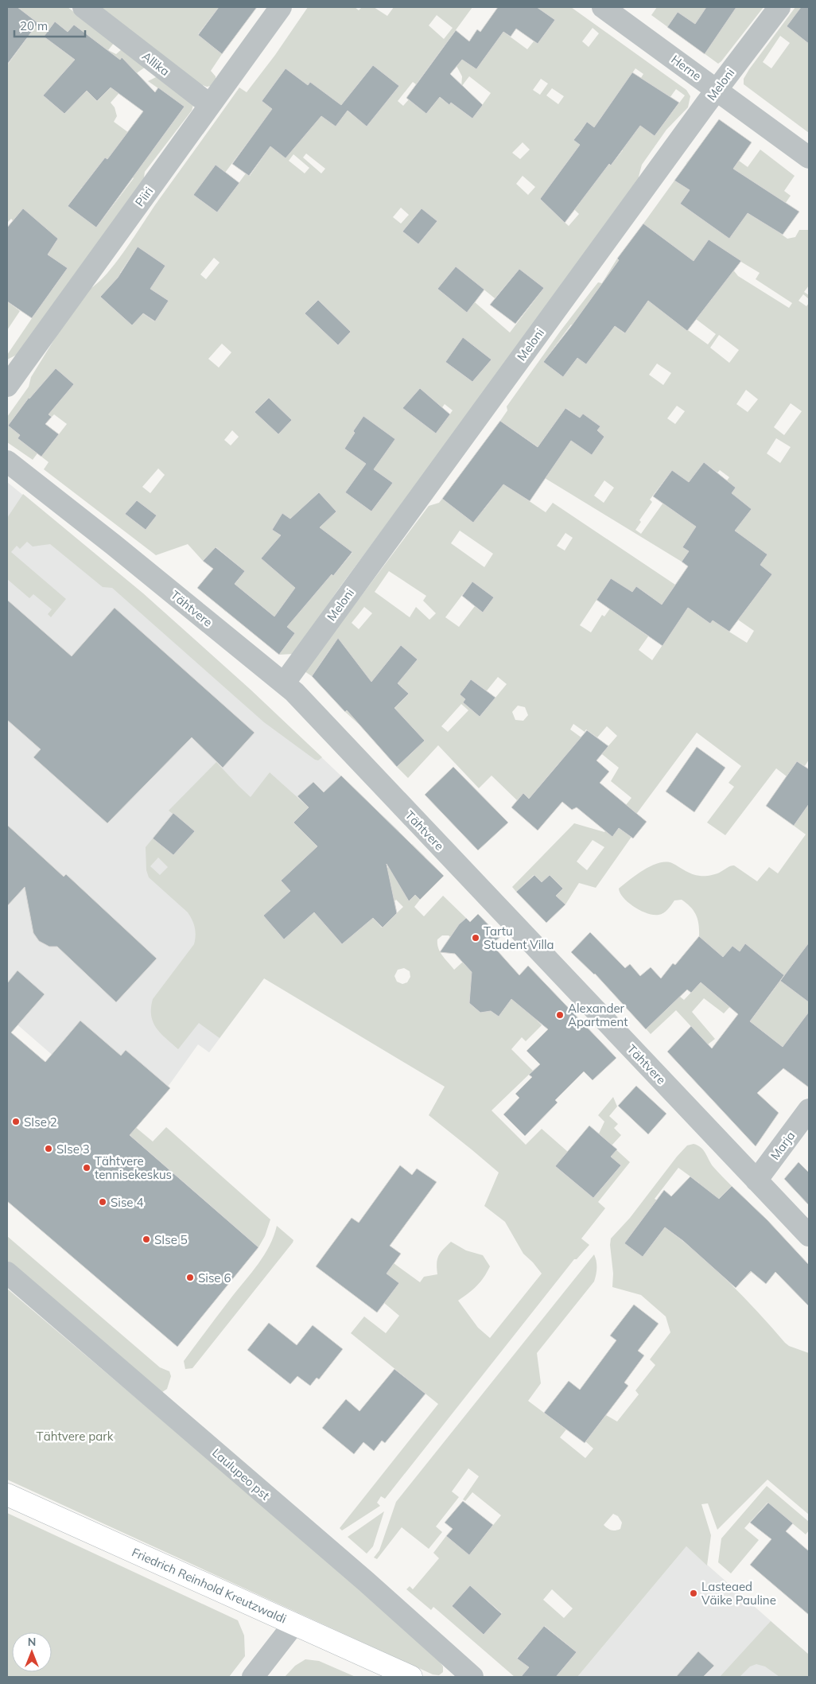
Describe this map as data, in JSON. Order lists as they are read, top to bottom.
{
  "streets": {
    "main road": ["Friedrich Reinhold Kreutzwaldi"],
    "street": [
      "Allika",
      "Herne",
      "Meloni",
      "Piiri",
      "Tähtvere",
      "Marja",
      "Laulupeo pst"
    ]
  },
  "crossings": [
    ["Allika", "Piiri"],
    ["Herne", "Meloni"],
    ["Meloni", "Tähtvere"],
    ["Tähtvere", "Marja"]
  ],
  "parks": ["Tähtvere park"],
  "places": [
    "Tartu Student Villa",
    "Alexander Apartment",
    "SIse 2",
    "SIse 3",
    "Tähtvere tennisekeskus",
    "Sise 4",
    "SIse 5",
    "Sise 6",
    "Lasteaed Väike Pauline"
  ],
  "scale_bar": "20 m",
  "north": "top"
}
